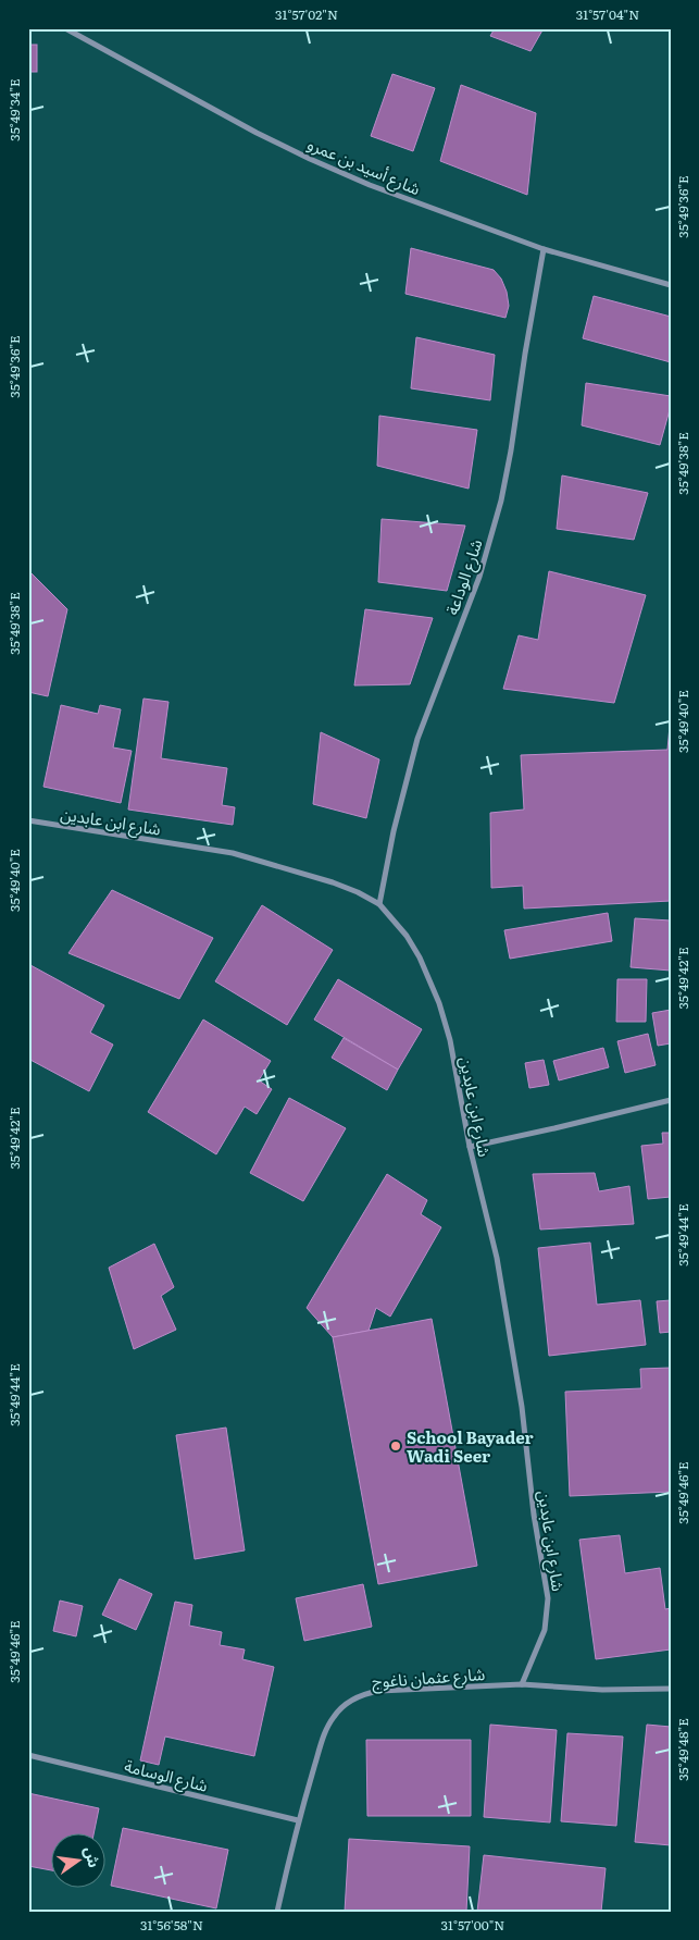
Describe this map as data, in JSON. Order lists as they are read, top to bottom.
{
  "streets": {
    "street": [
      "شارع أسيد بن عمرو",
      "شارع الوداعة",
      "شارع ابن عابدين",
      "شارع عثمان ناغوج",
      "شارع الوسامة"
    ]
  },
  "crossings": [
    ["شارع أسيد بن عمرو", "شارع الوداعة"],
    ["شارع الوداعة", "شارع ابن عابدين"],
    ["شارع ابن عابدين", "شارع عثمان ناغوج"],
    ["شارع عثمان ناغوج", "شارع الوسامة"]
  ],
  "places": ["School Bayader Wadi Seer"],
  "north": "right",
  "coordinates": [
    "31°57'02\"N",
    "31°57'04\"N",
    "35°49'34\"E",
    "35°49'36\"E",
    "35°49'38\"E",
    "35°49'40\"E",
    "35°49'42\"E",
    "35°49'44\"E",
    "35°49'46\"E",
    "35°49'48\"E",
    "31°56'58\"N",
    "31°57'00\"N"
  ]
}
